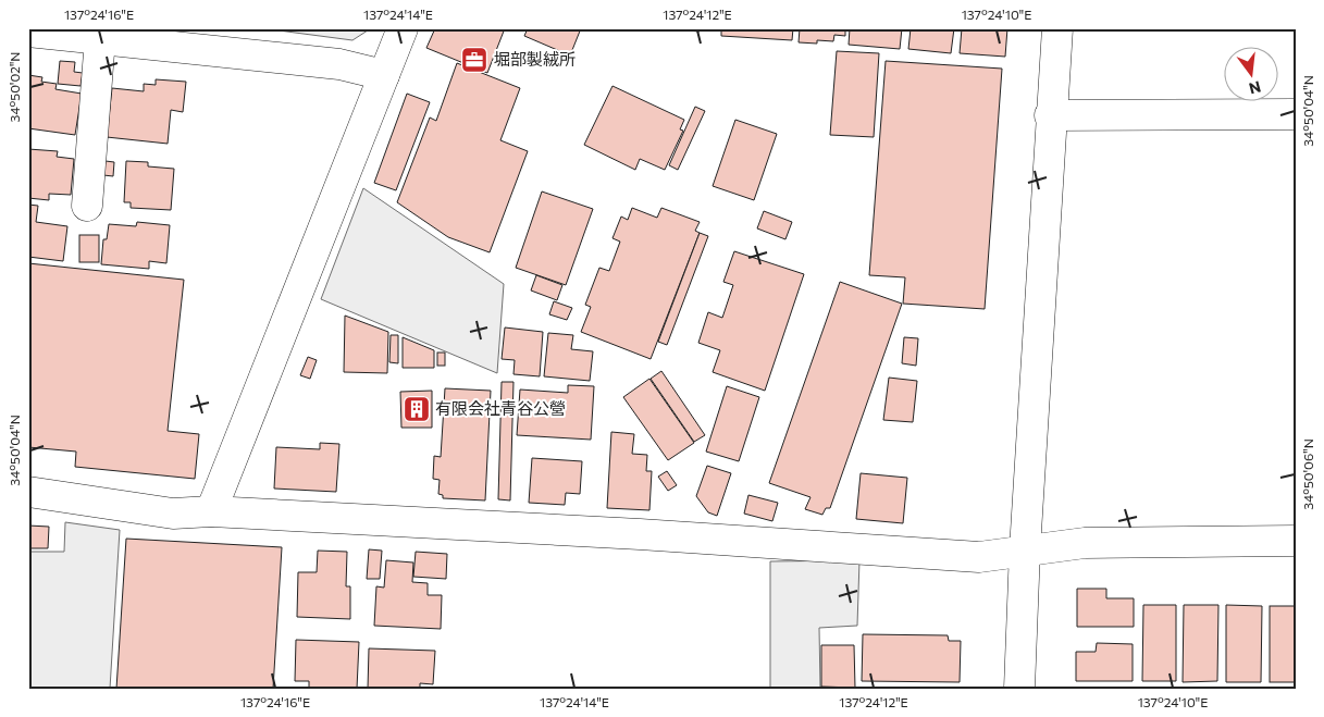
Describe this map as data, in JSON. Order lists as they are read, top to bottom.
{
  "places": {
    "office": ["堀部製絨所"],
    "building": ["有限会社青谷公營"]
  },
  "north": "bottom",
  "coordinates": [
    "137°24'16\"E",
    "137°24'14\"E",
    "137°24'12\"E",
    "137°24'10\"E",
    "34°50'02\"N",
    "34°50'04\"N",
    "34°50'06\"N"
  ]
}
